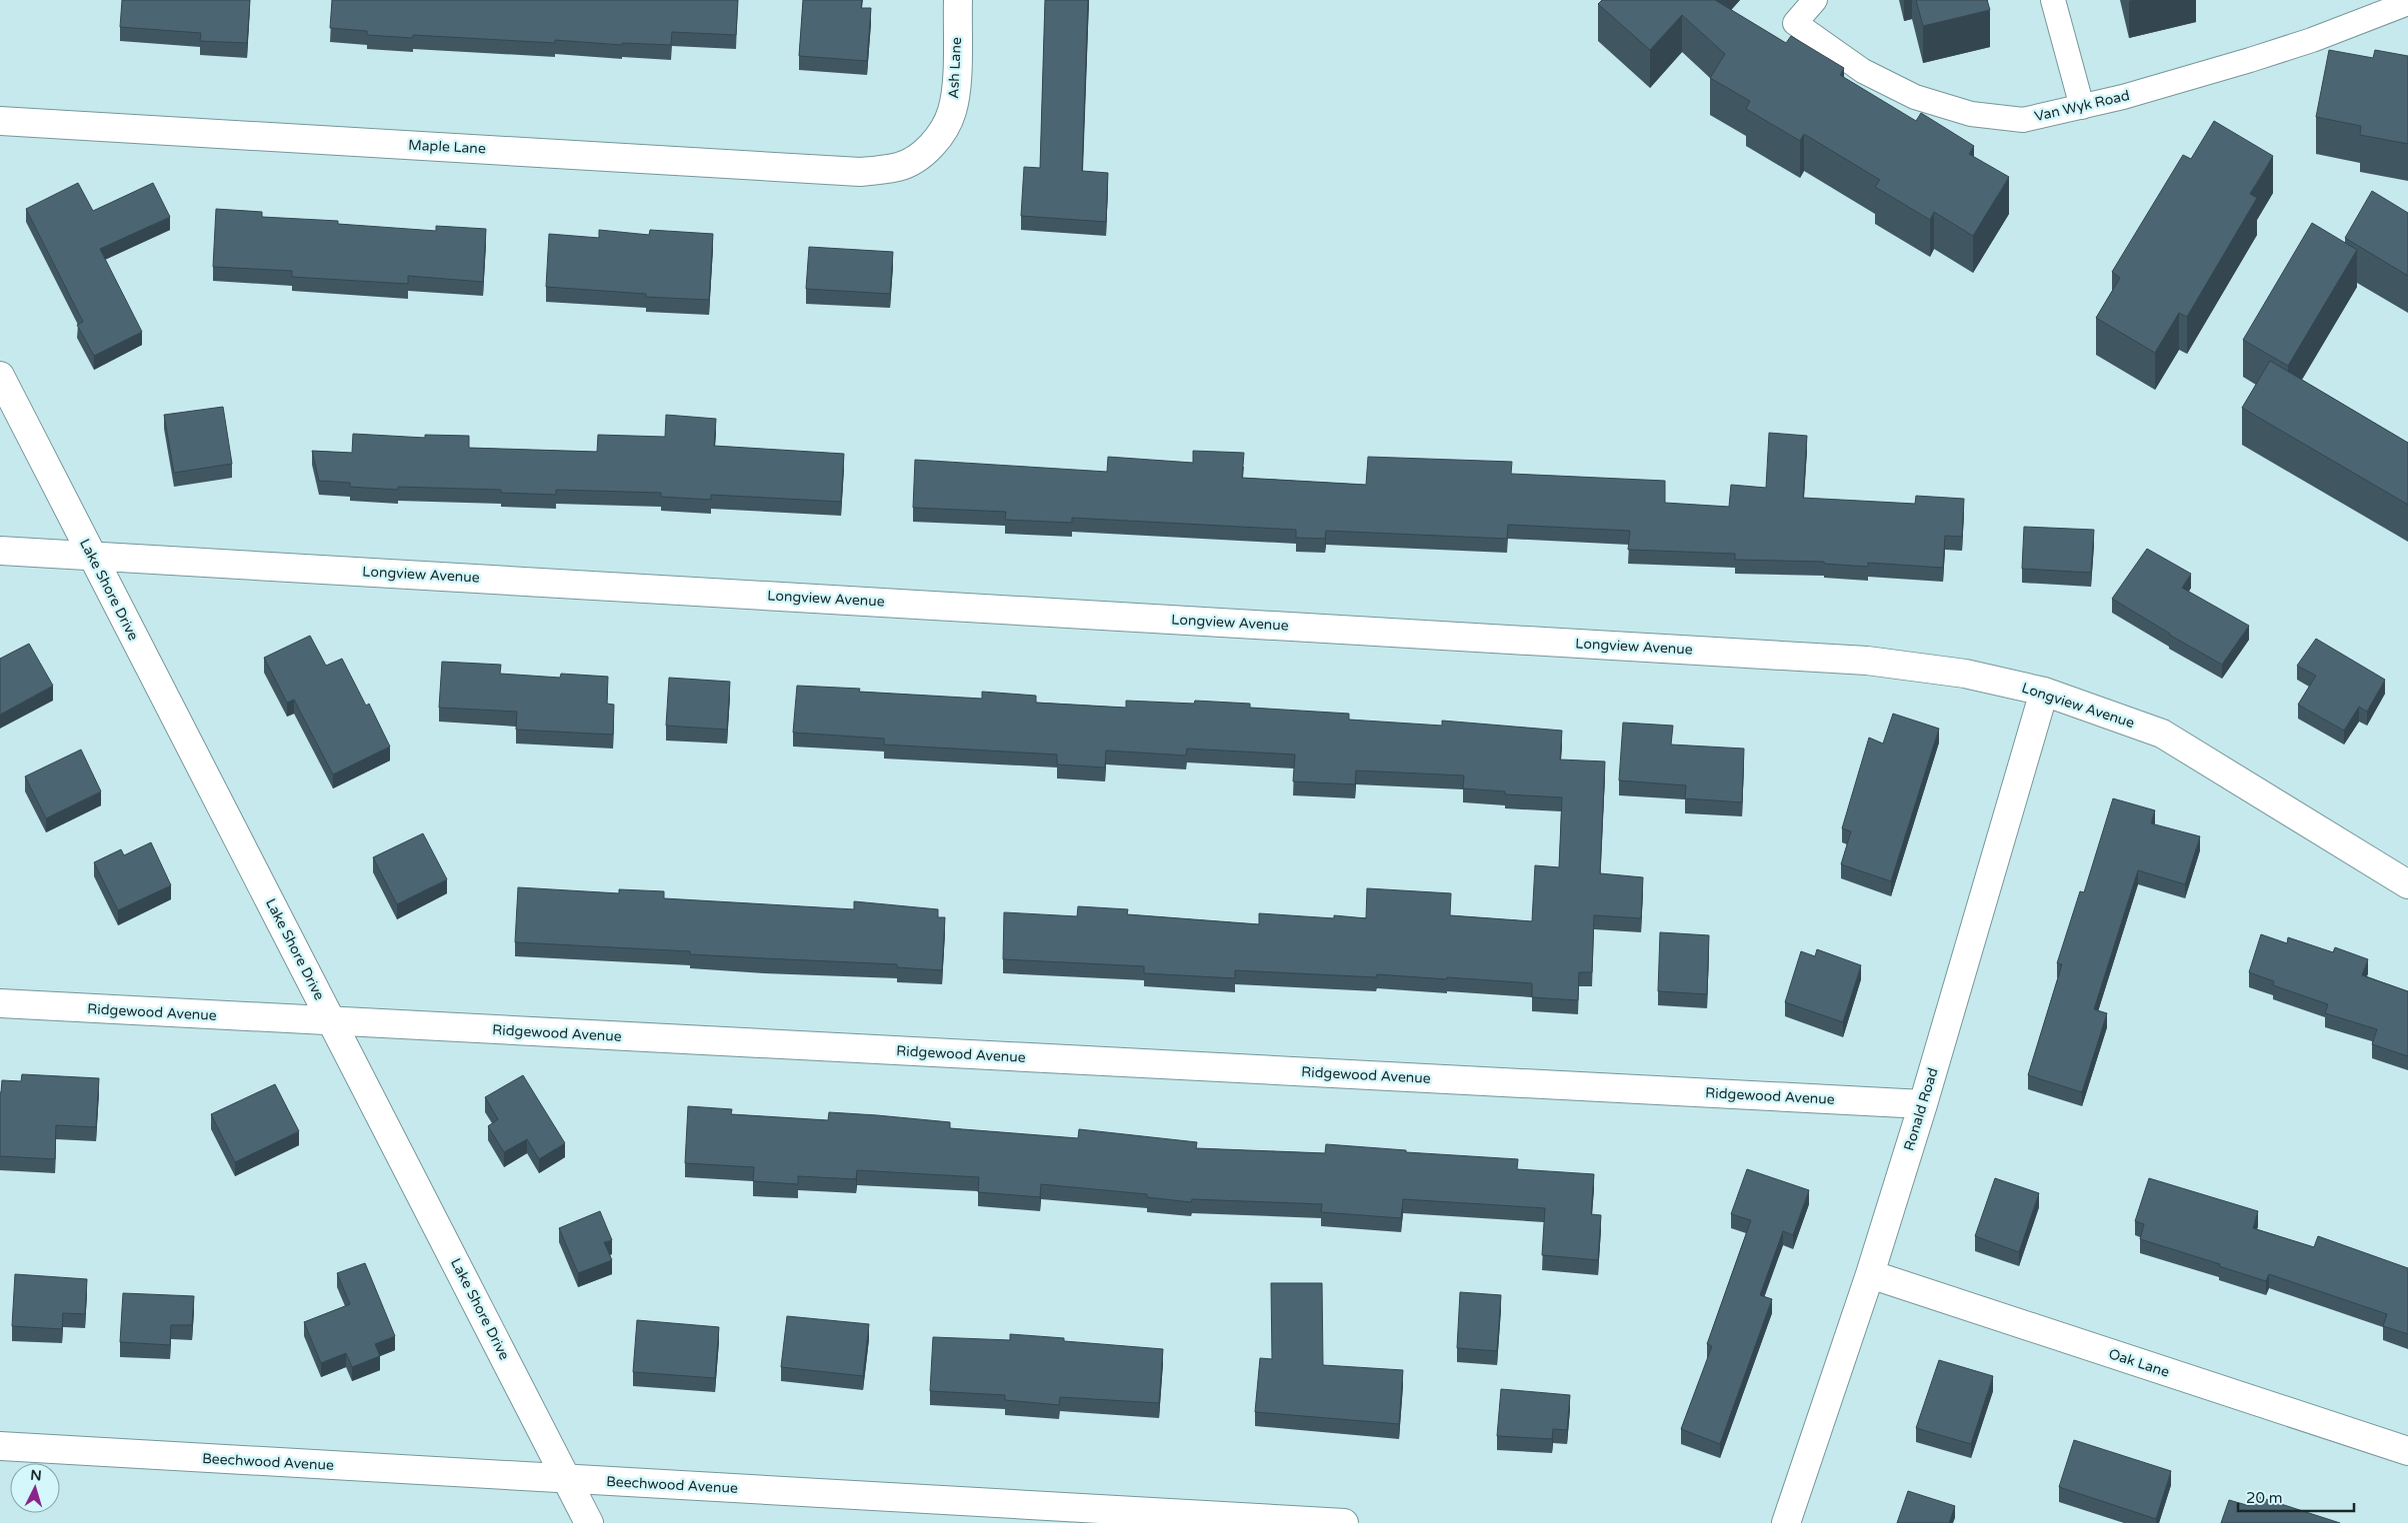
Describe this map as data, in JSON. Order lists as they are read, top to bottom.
{
  "streets": {
    "street": [
      "Ash Lane",
      "Maple Lane",
      "Longview Avenue",
      "Lake Shore Drive",
      "Ridgewood Avenue",
      "Ronald Road",
      "Oak Lane",
      "Beechwood Avenue"
    ],
    "lane": ["Van Wyk Road"]
  },
  "crossings": [
    ["Ash Lane", "Maple Lane"],
    ["Longview Avenue", "Lake Shore Drive"],
    ["Longview Avenue", "Ronald Road"],
    ["Lake Shore Drive", "Ridgewood Avenue"],
    ["Lake Shore Drive", "Beechwood Avenue"],
    ["Ridgewood Avenue", "Ronald Road"],
    ["Ronald Road", "Oak Lane"]
  ],
  "scale_bar": "20 m",
  "north": "top"
}
